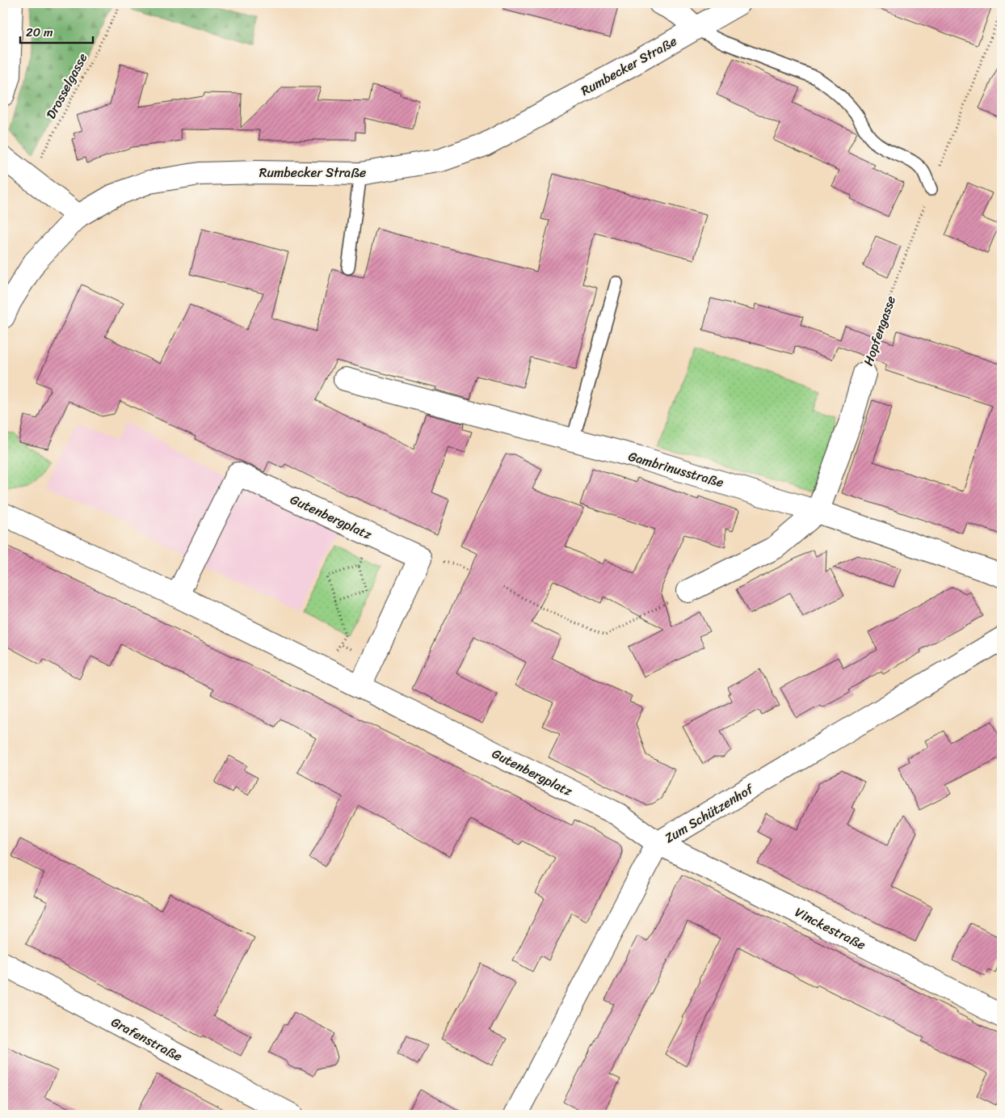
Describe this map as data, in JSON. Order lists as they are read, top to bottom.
{
  "streets": {
    "street": [
      "Rumbecker Straße",
      "Hopfengasse",
      "Gambrinusstraße",
      "Gutenbergplatz",
      "Zum Schützenhof",
      "Vinckestraße",
      "Grafenstraße"
    ],
    "path": ["Drosselgasse"]
  },
  "crossings": [
    ["Hopfengasse", "Gambrinusstraße"],
    ["Gutenbergplatz", "Zum Schützenhof"],
    ["Gutenbergplatz", "Vinckestraße"],
    ["Zum Schützenhof", "Vinckestraße"]
  ],
  "scale_bar": "20 m"
}
